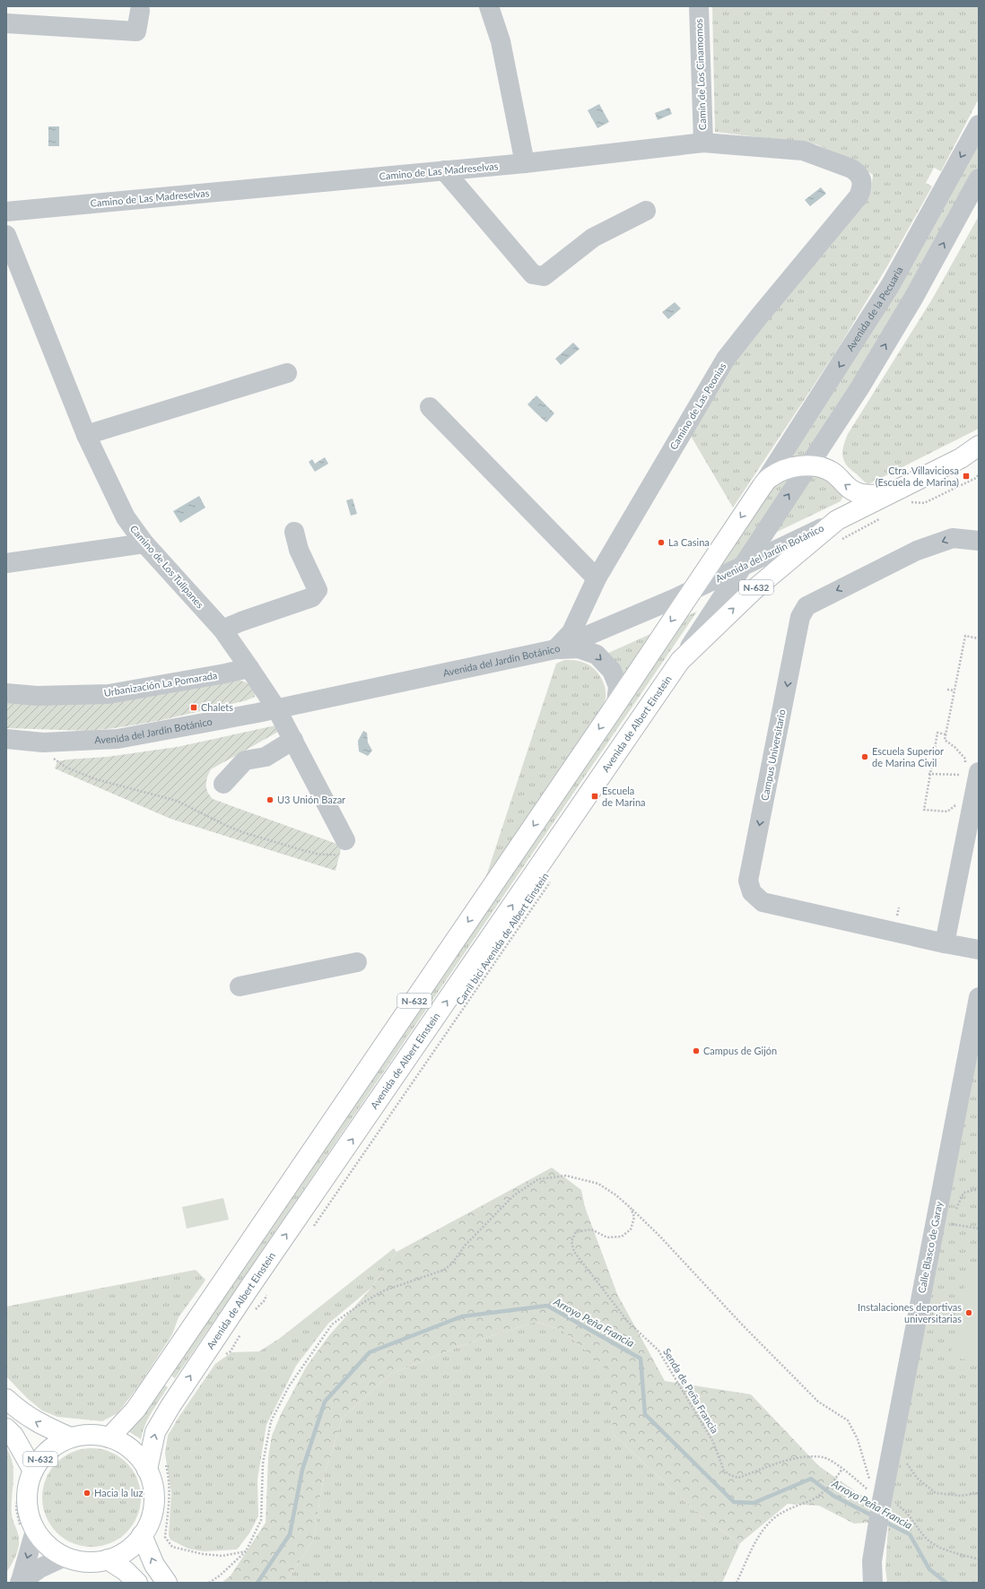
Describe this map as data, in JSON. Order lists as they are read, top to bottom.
{
  "streets": {
    "main road": [
      "Avenida de la Pecuaria",
      "Avenida del Jardín Botánico",
      "N-632",
      "Avenida de Albert Einstein"
    ],
    "street": [
      "Camín de Los Cinamomos",
      "Camino de Las Madreselvas",
      "Camino de Las Peonias",
      "Camino de Los Tulipanes",
      "Urbanización La Pomarada",
      "Campus Universitario",
      "Calle Blasco de Garay"
    ],
    "path": ["Carril bici Avenida de Albert Einstein", "Senda de Peña Francia"]
  },
  "crossings": [
    ["Camín de Los Cinamomos", "Camino de Las Madreselvas"],
    ["Camino de Las Madreselvas", "Camino de Las Peonias"],
    ["Avenida de la Pecuaria", "Avenida del Jardín Botánico"],
    ["Avenida de la Pecuaria", "N-632"],
    ["Camino de Las Peonias", "Avenida del Jardín Botánico"],
    ["Avenida del Jardín Botánico", "Camino de Los Tulipanes"],
    ["Avenida del Jardín Botánico", "N-632"],
    ["Avenida del Jardín Botánico", "Avenida de Albert Einstein"],
    ["Camino de Los Tulipanes", "Urbanización La Pomarada"],
    ["N-632", "Avenida de Albert Einstein"],
    ["Calle Blasco de Garay", "Senda de Peña Francia"]
  ],
  "one_way": ["Avenida de Albert Einstein"],
  "water": ["Arroyo Peña Francia"],
  "places": {
    "transit": ["Ctra. Villaviciosa (Escuela de Marina)", "Chalets", "Escuela de Marina"],
    "other": [
      "La Casina",
      "Escuela Superior de Marina Civil",
      "U3 Unión Bazar",
      "Campus de Gijón",
      "Instalaciones deportivas universitarias",
      "Hacia la luz"
    ]
  }
}
